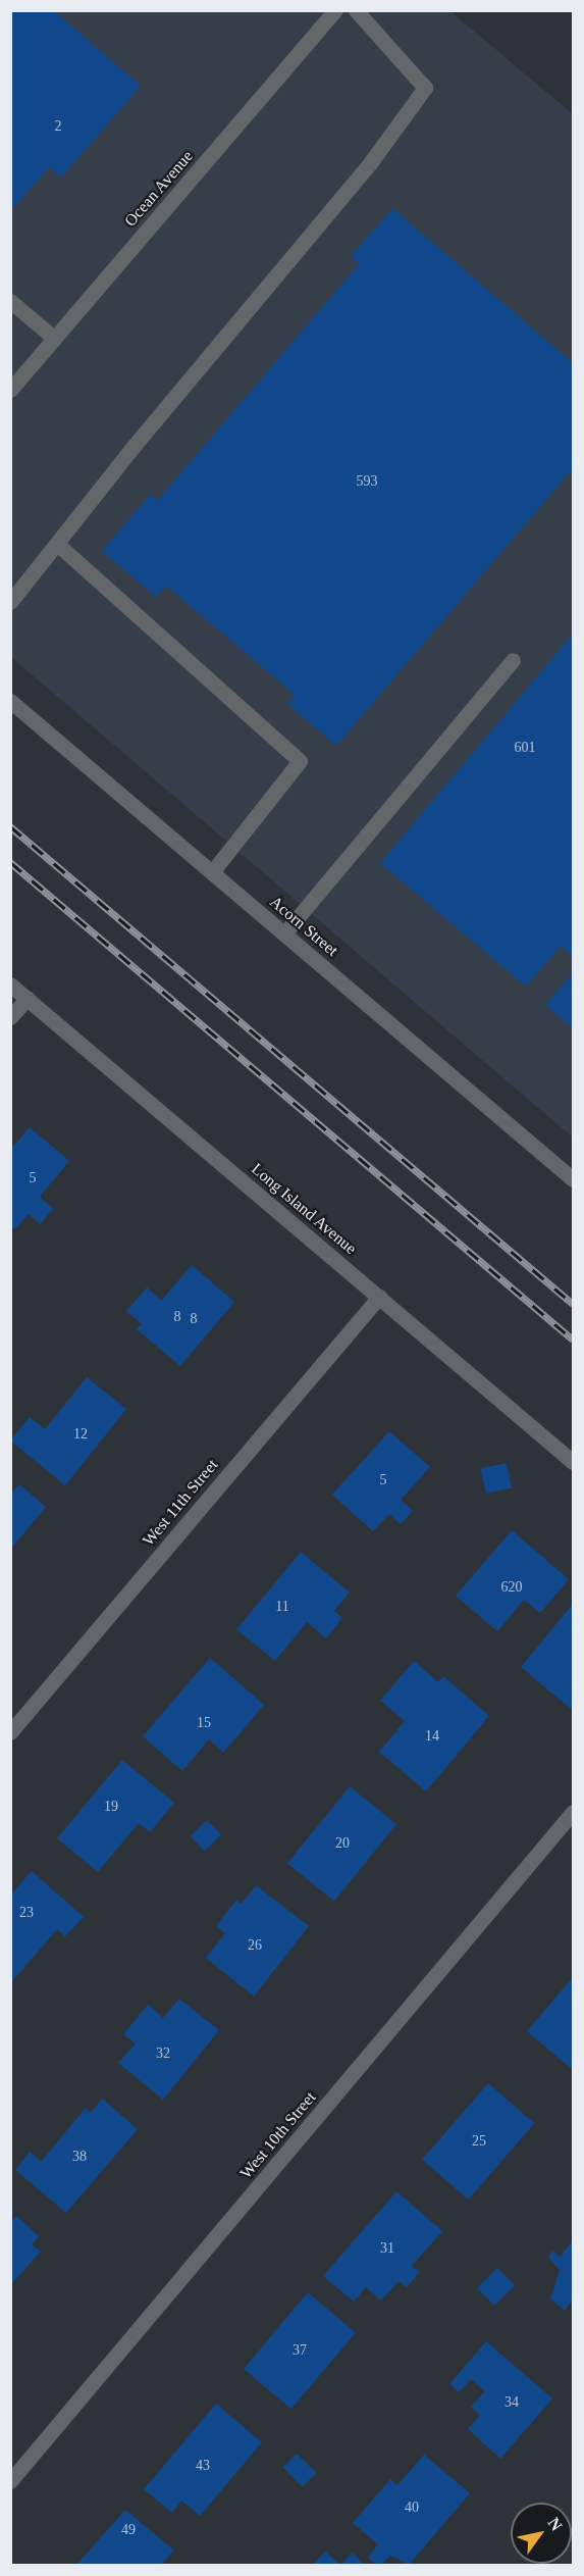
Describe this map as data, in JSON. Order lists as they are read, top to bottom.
{
  "streets": {
    "street": [
      "Ocean Avenue",
      "Acorn Street",
      "Long Island Avenue",
      "West 11th Street",
      "West 10th Street"
    ]
  },
  "crossings": [
    ["Long Island Avenue", "West 11th Street"]
  ],
  "house_numbers": [
    "2",
    "593",
    "601",
    "5",
    "8",
    "8",
    "12",
    "5",
    "620",
    "11",
    "15",
    "14",
    "19",
    "20",
    "23",
    "26",
    "32",
    "25",
    "38",
    "31",
    "37",
    "34",
    "43",
    "40",
    "49"
  ],
  "north": "top right"
}
